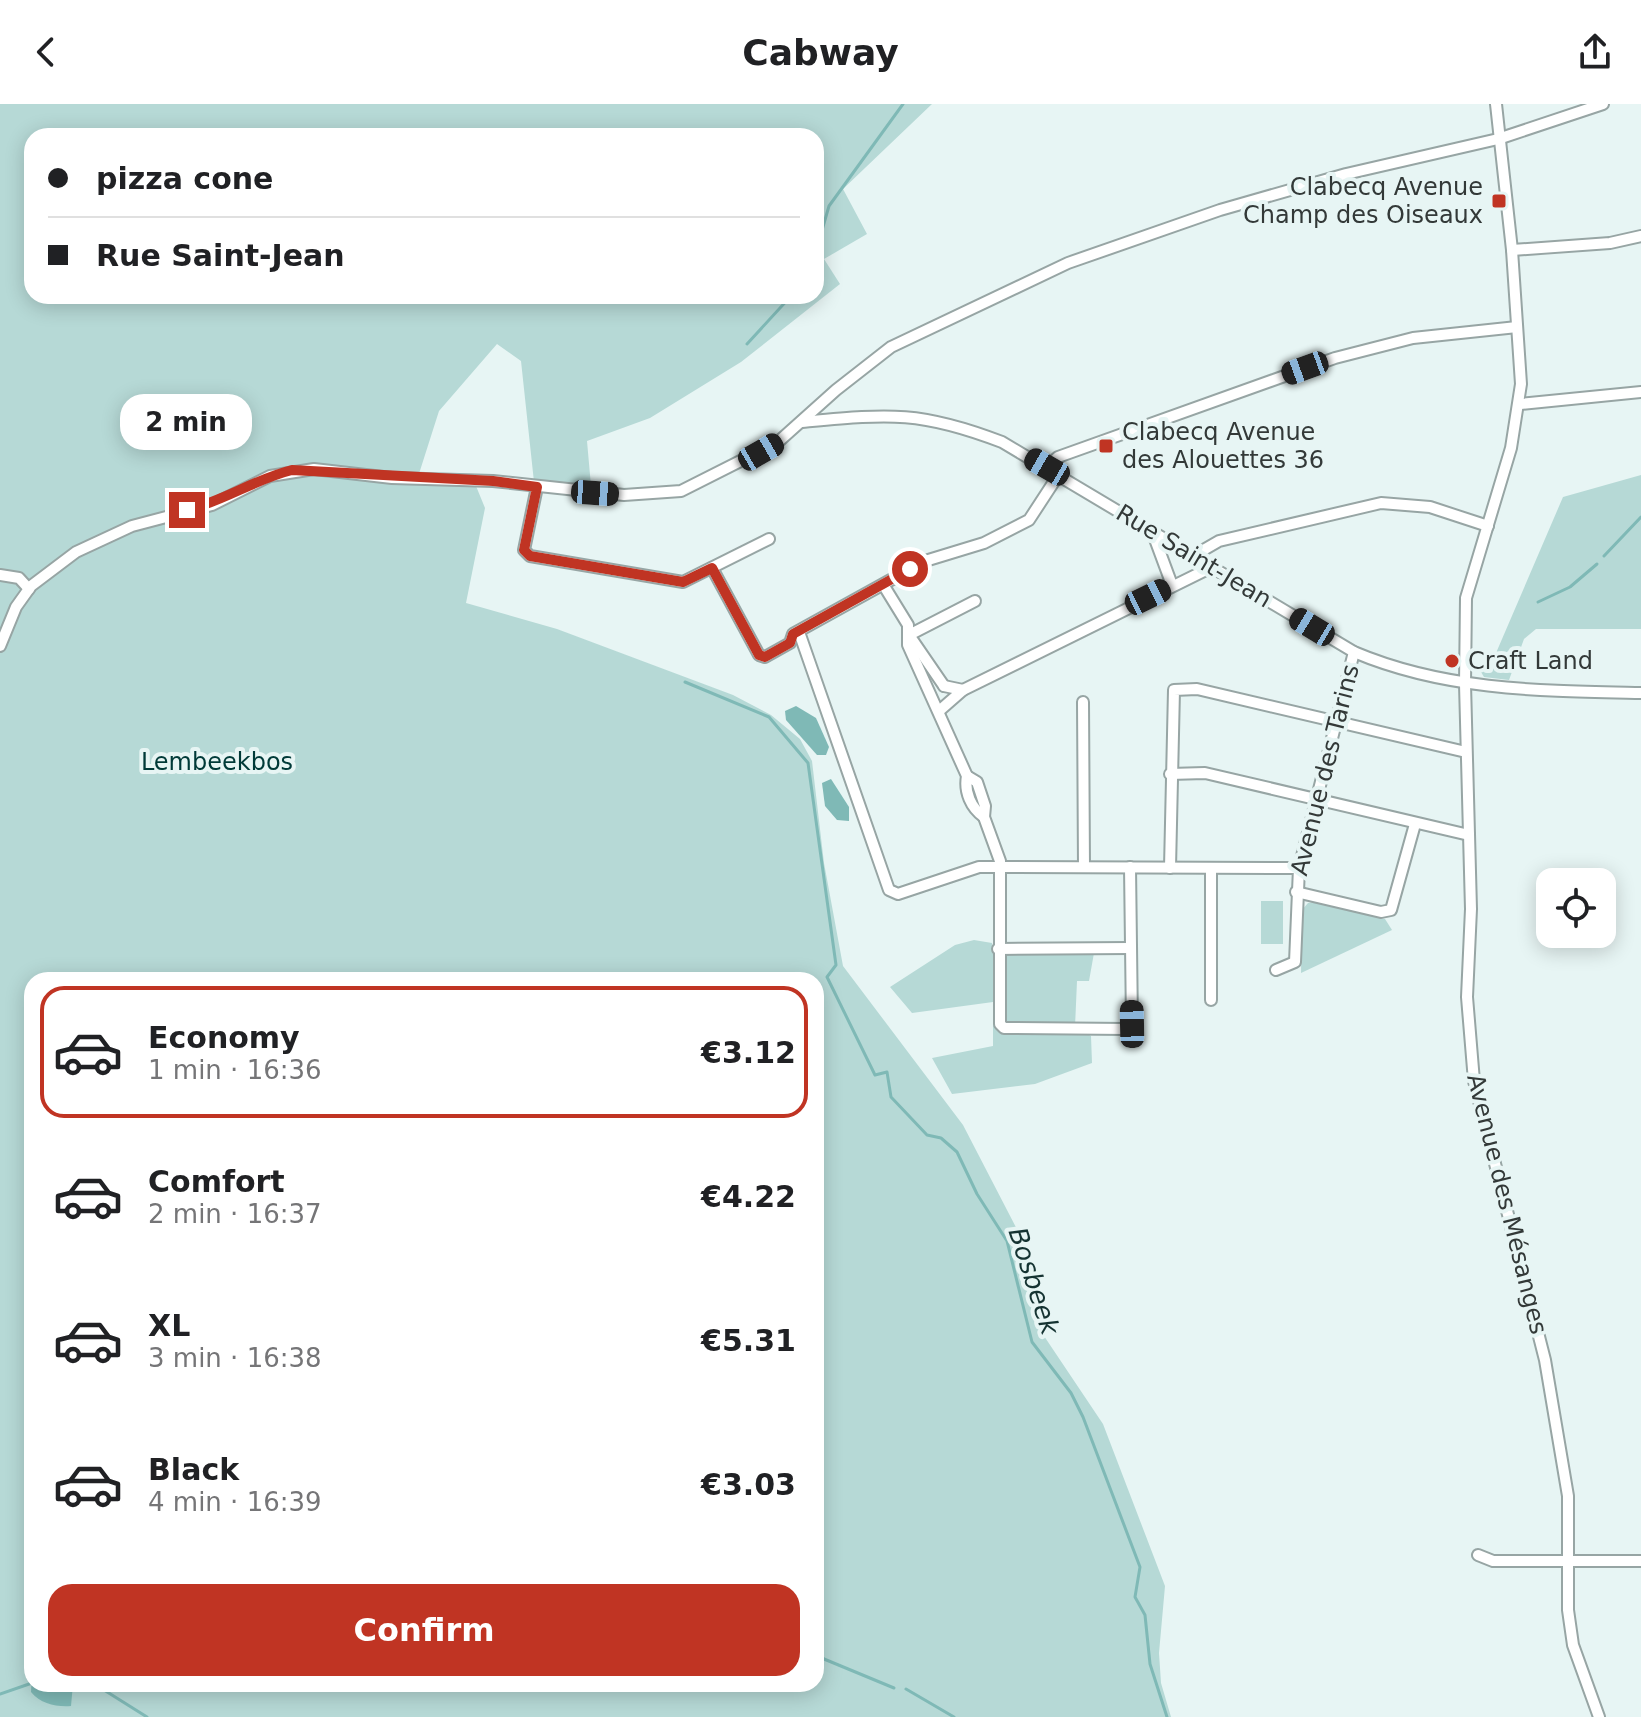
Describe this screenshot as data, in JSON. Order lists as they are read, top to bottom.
{
  "streets": {
    "street": ["Rue Saint-Jean", "Avenue des Tarins", "Avenue des Mésanges"]
  },
  "crossings": [
    ["Rue Saint-Jean", "Avenue des Tarins"],
    ["Rue Saint-Jean", "Avenue des Mésanges"]
  ],
  "water": ["Bosbeek"],
  "parks": ["Lembeekbos"],
  "places": {
    "transit": ["Clabecq Avenue Champ des Oiseaux", "Clabecq Avenue des Alouettes 36"],
    "other": ["Craft Land"]
  },
  "page": {
    "header": "Cabway",
    "banner": ["pizza cone", "Rue Saint-Jean"],
    "bubble": "2 min",
    "list": [
      {
        "name": "Economy",
        "note": "1 min · 16:36",
        "value": "€3.12"
      },
      {
        "name": "Comfort",
        "note": "2 min · 16:37",
        "value": "€4.22"
      },
      {
        "name": "XL",
        "note": "3 min · 16:38",
        "value": "€5.31"
      },
      {
        "name": "Black",
        "note": "4 min · 16:39",
        "value": "€3.03"
      }
    ],
    "buttons": "Confirm"
  }
}
